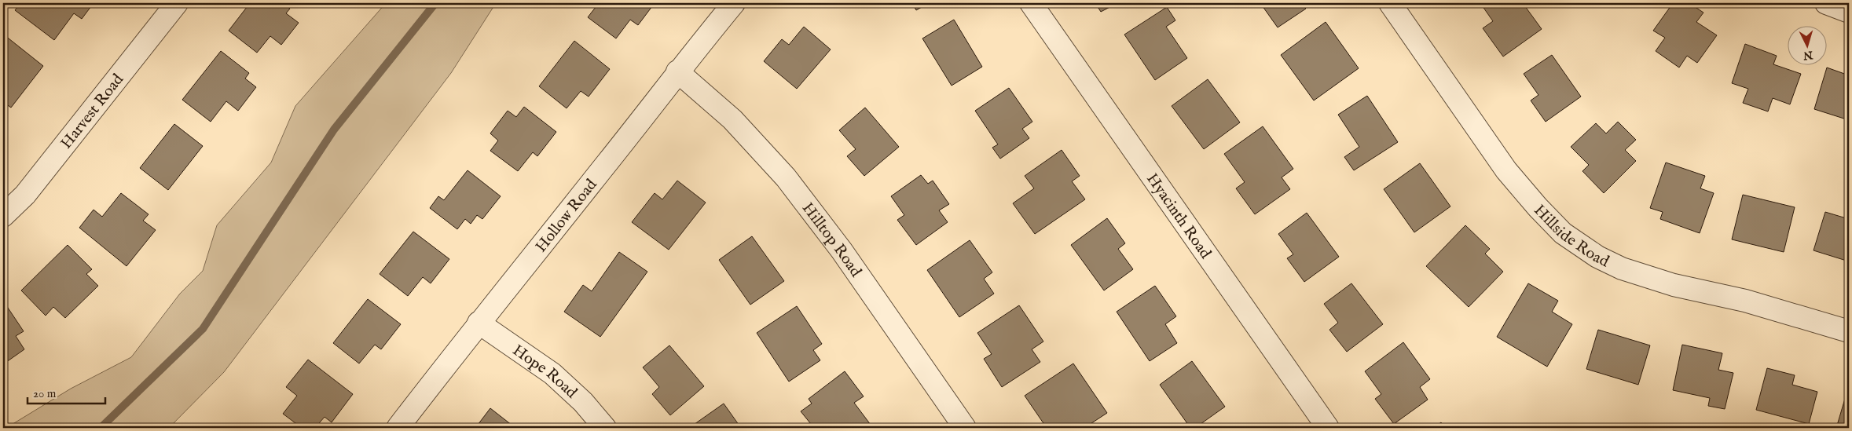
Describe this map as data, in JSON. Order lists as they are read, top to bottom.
{
  "streets": {
    "street": [
      "Harvest Road",
      "Hollow Road",
      "Hyacinth Road",
      "Hillside Road",
      "Hilltop Road",
      "Hope Road"
    ]
  },
  "crossings": [
    ["Hollow Road", "Hilltop Road"],
    ["Hollow Road", "Hope Road"]
  ],
  "scale_bar": "20 m",
  "north": "bottom"
}
